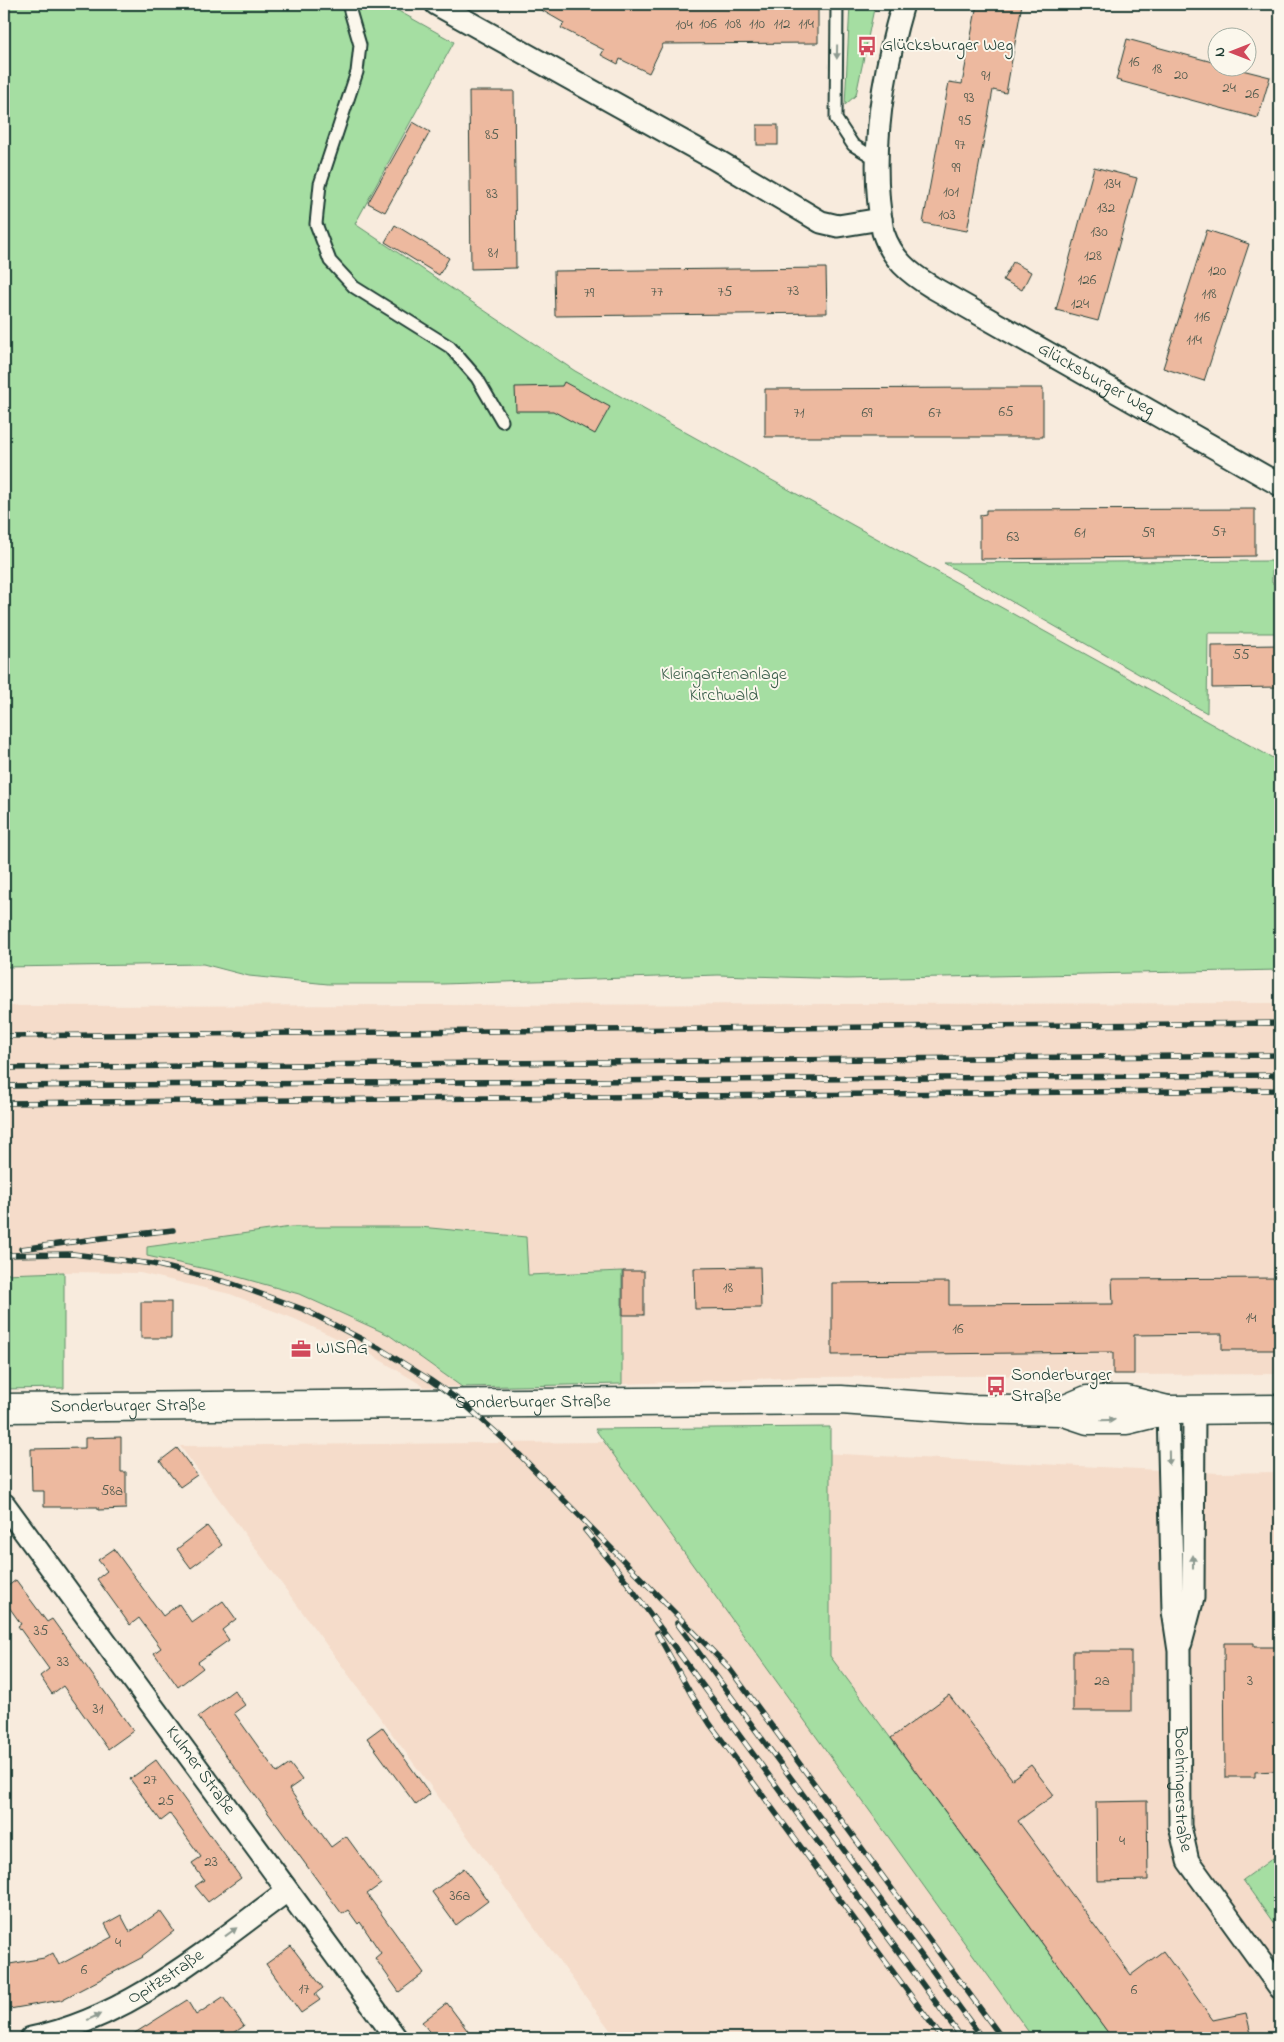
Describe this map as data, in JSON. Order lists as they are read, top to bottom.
{
  "streets": {
    "street": [
      "Glücksburger Weg",
      "Sonderburger Straße",
      "Kulmer Straße",
      "Boehringerstraße",
      "Opitzstraße"
    ]
  },
  "crossings": [
    ["Sonderburger Straße", "Boehringerstraße"],
    ["Kulmer Straße", "Opitzstraße"]
  ],
  "one_way": ["Opitzstraße"],
  "parks": ["Kleingartenanlage Kirchwald"],
  "places": {
    "bus stop": ["Glücksburger Weg", "Sonderburger Straße"],
    "office": ["WISAG"]
  },
  "house_numbers": [
    "106",
    "108",
    "110",
    "112",
    "114",
    "104",
    "16",
    "18",
    "20",
    "91",
    "24",
    "26",
    "93",
    "95",
    "85",
    "97",
    "99",
    "134",
    "101",
    "83",
    "132",
    "103",
    "130",
    "81",
    "128",
    "120",
    "126",
    "73",
    "77",
    "75",
    "79",
    "118",
    "124",
    "116",
    "114",
    "65",
    "71",
    "69",
    "67",
    "57",
    "61",
    "59",
    "63",
    "55",
    "18",
    "14",
    "16",
    "58a",
    "35",
    "33",
    "2a",
    "3",
    "31",
    "27",
    "25",
    "4",
    "23",
    "36a",
    "4",
    "6",
    "17",
    "6"
  ],
  "north": "left"
}
